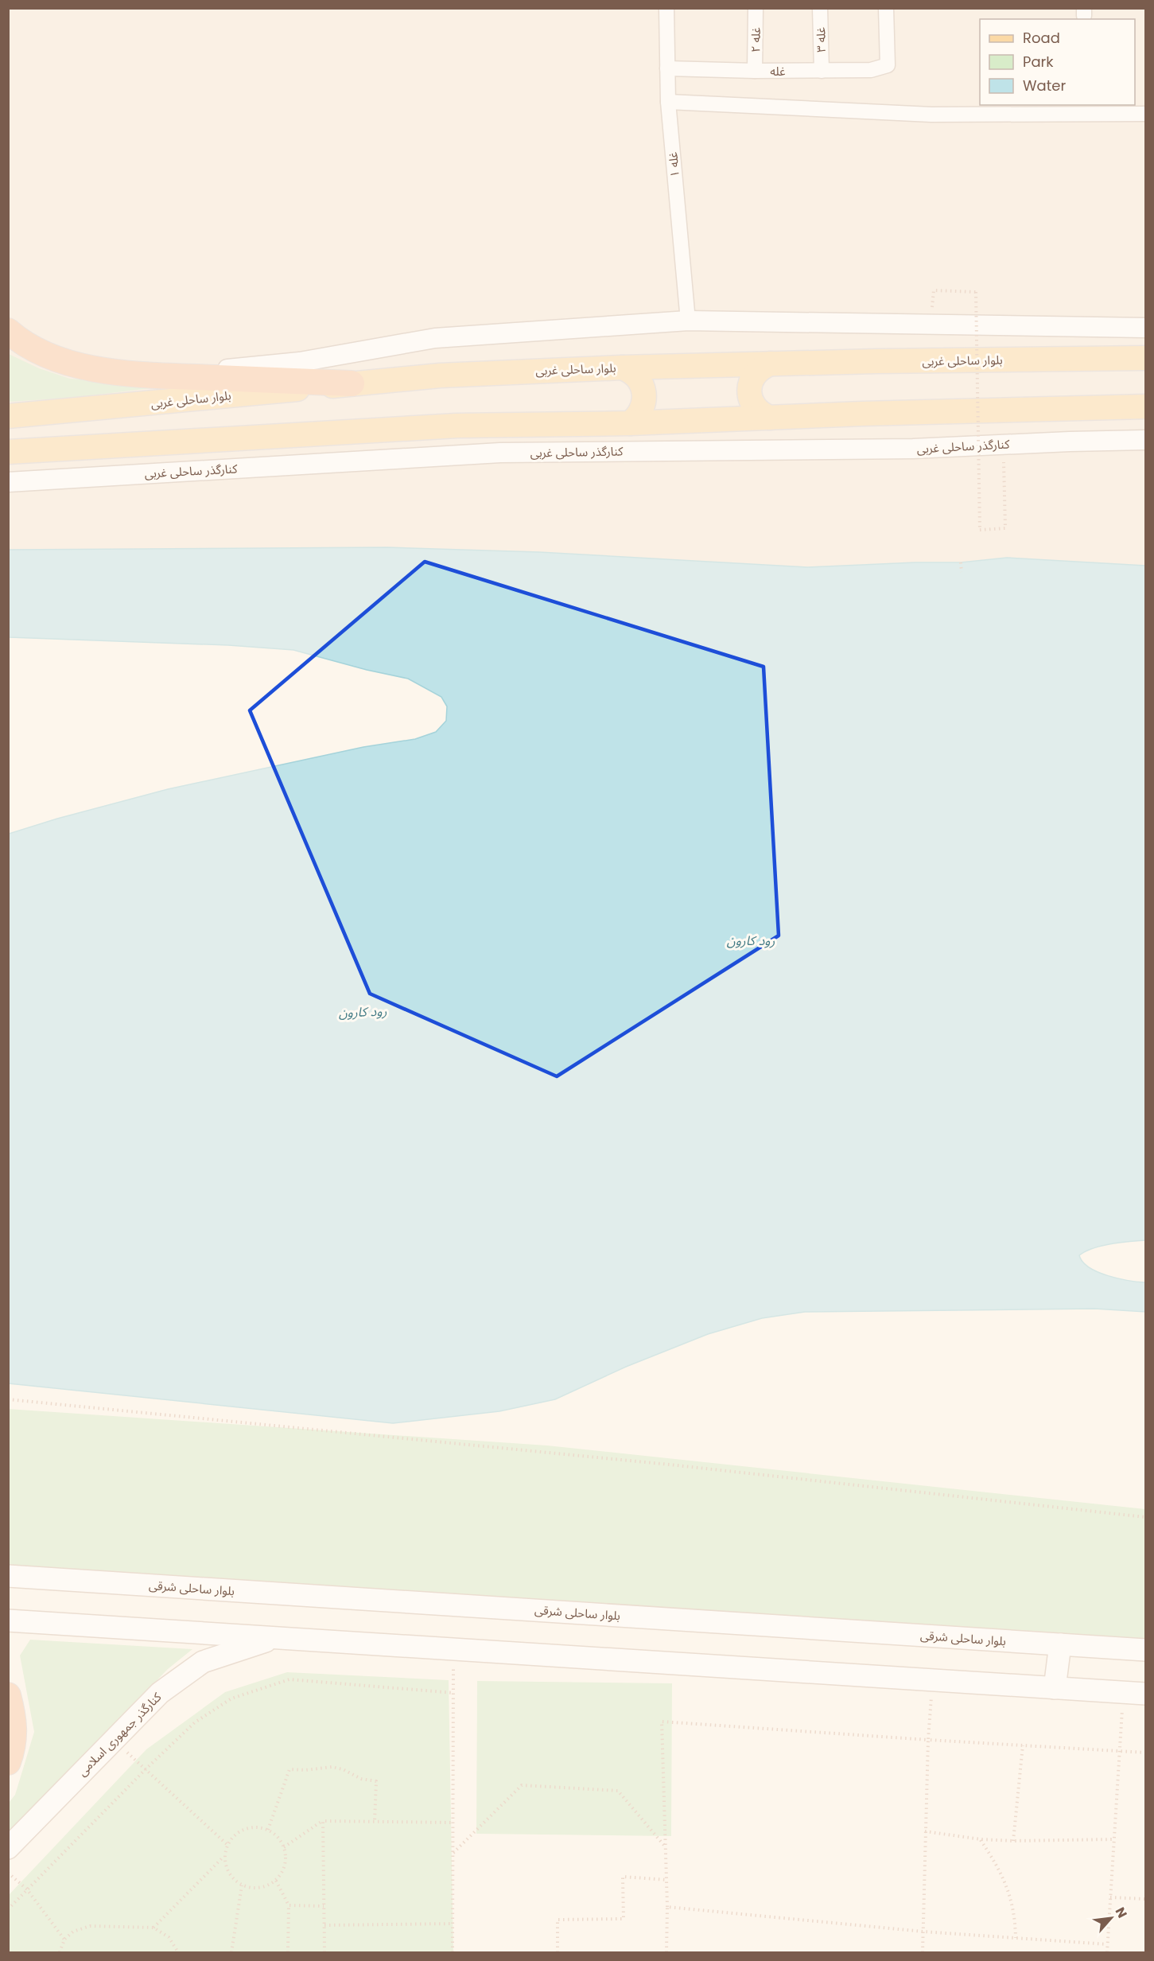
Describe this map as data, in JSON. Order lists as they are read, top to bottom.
{
  "streets": {
    "main road": ["بلوار ساحلی غربی", "بلوار ساحلی شرقی", "کنارگذر جمهوری اسلامی"],
    "street": [
      "غله ۲",
      "غله ۳",
      "غله",
      "غله ۱",
      "کنارگذر ساحلی غربی"
    ]
  },
  "crossings": [
    ["غله ۲", "غله"],
    ["غله ۳", "غله"],
    ["غله", "غله ۱"]
  ],
  "water": ["رود کارون"],
  "legend": ["Road", "Park", "Water"],
  "north": "top right"
}
